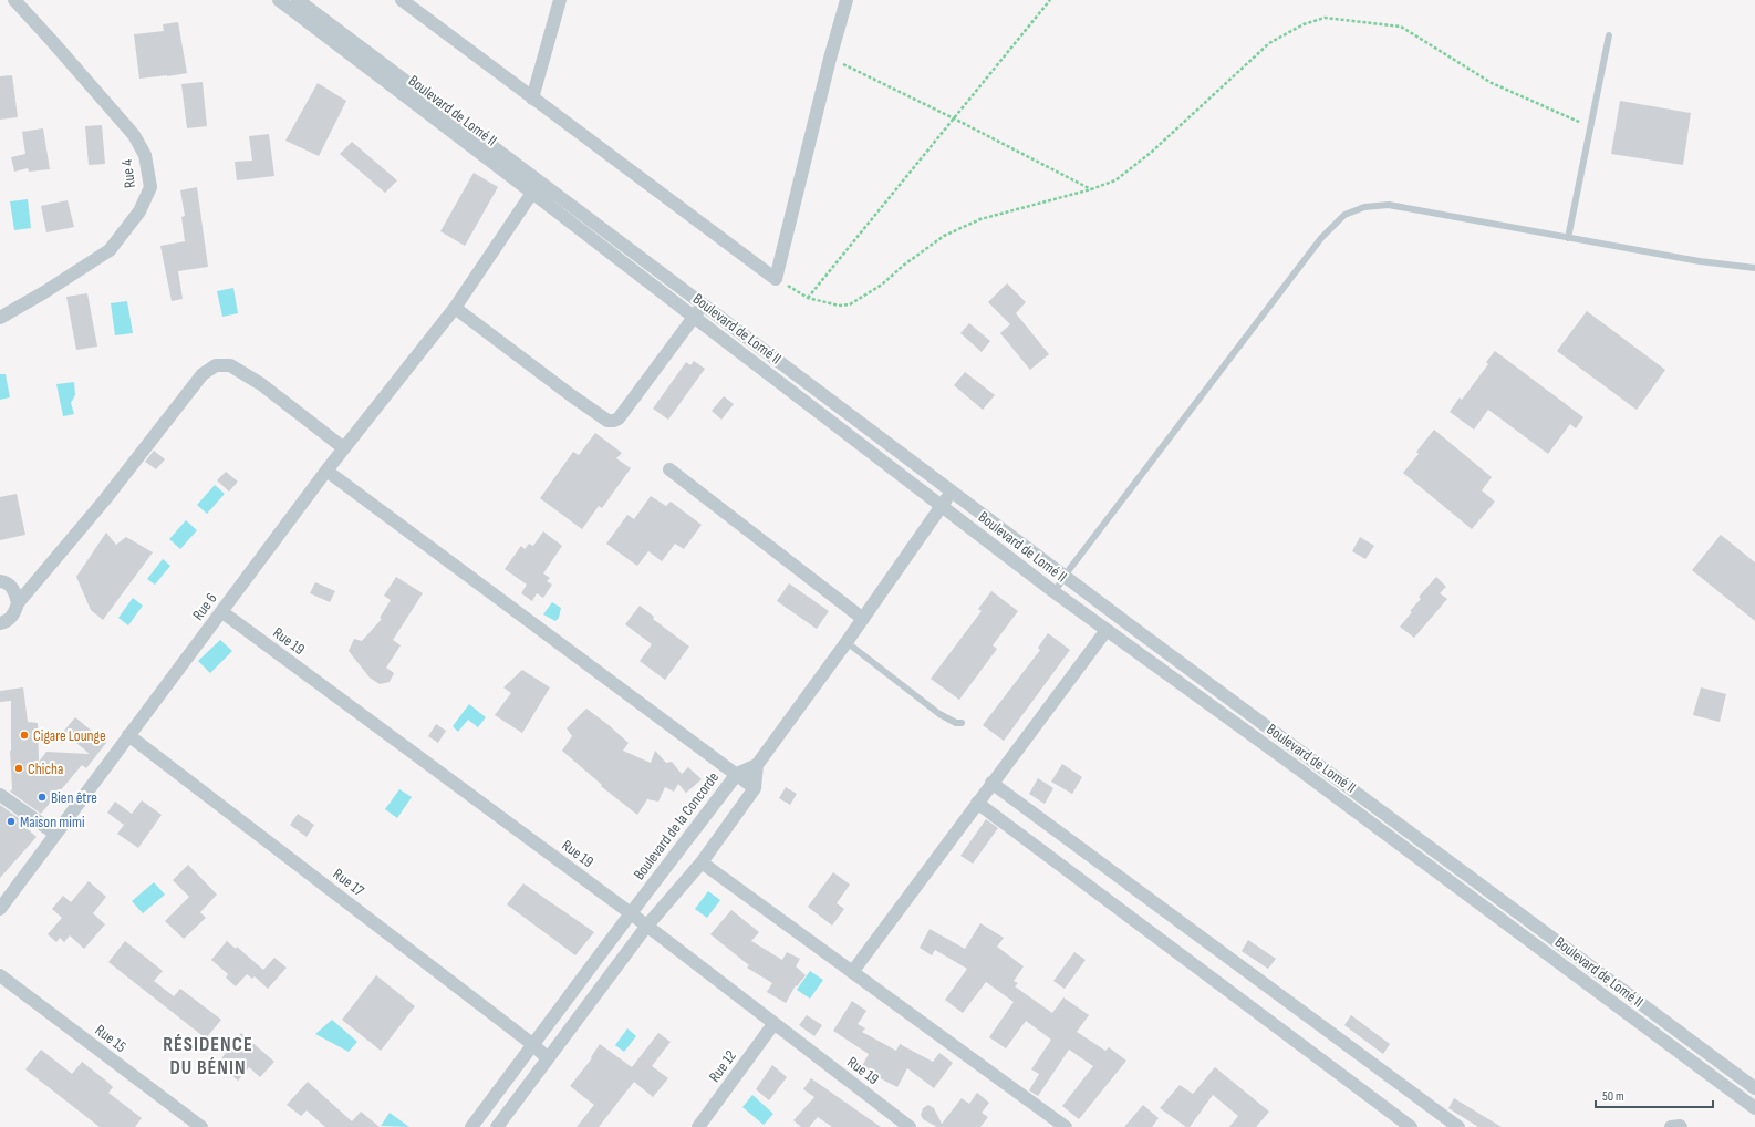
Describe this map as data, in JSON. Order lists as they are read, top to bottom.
{
  "streets": {
    "street": [
      "Boulevard de Lomé II",
      "Rue 4",
      "Rue 6",
      "Rue 19",
      "Boulevard de la Concorde",
      "Rue 17",
      "Rue 15",
      "Rue 12"
    ]
  },
  "crossings": [
    ["Boulevard de Lomé II", "Rue 6"],
    ["Rue 6", "Rue 19"],
    ["Rue 6", "Rue 17"],
    ["Rue 19", "Boulevard de la Concorde"],
    ["Rue 19", "Rue 12"],
    ["Boulevard de la Concorde", "Rue 17"]
  ],
  "districts": ["RÉSIDENCE DU BÉNIN"],
  "places": [
    "Cigare Lounge",
    "Chicha",
    "Bien être",
    "Maison mimi"
  ],
  "scale_bar": "50 m"
}
